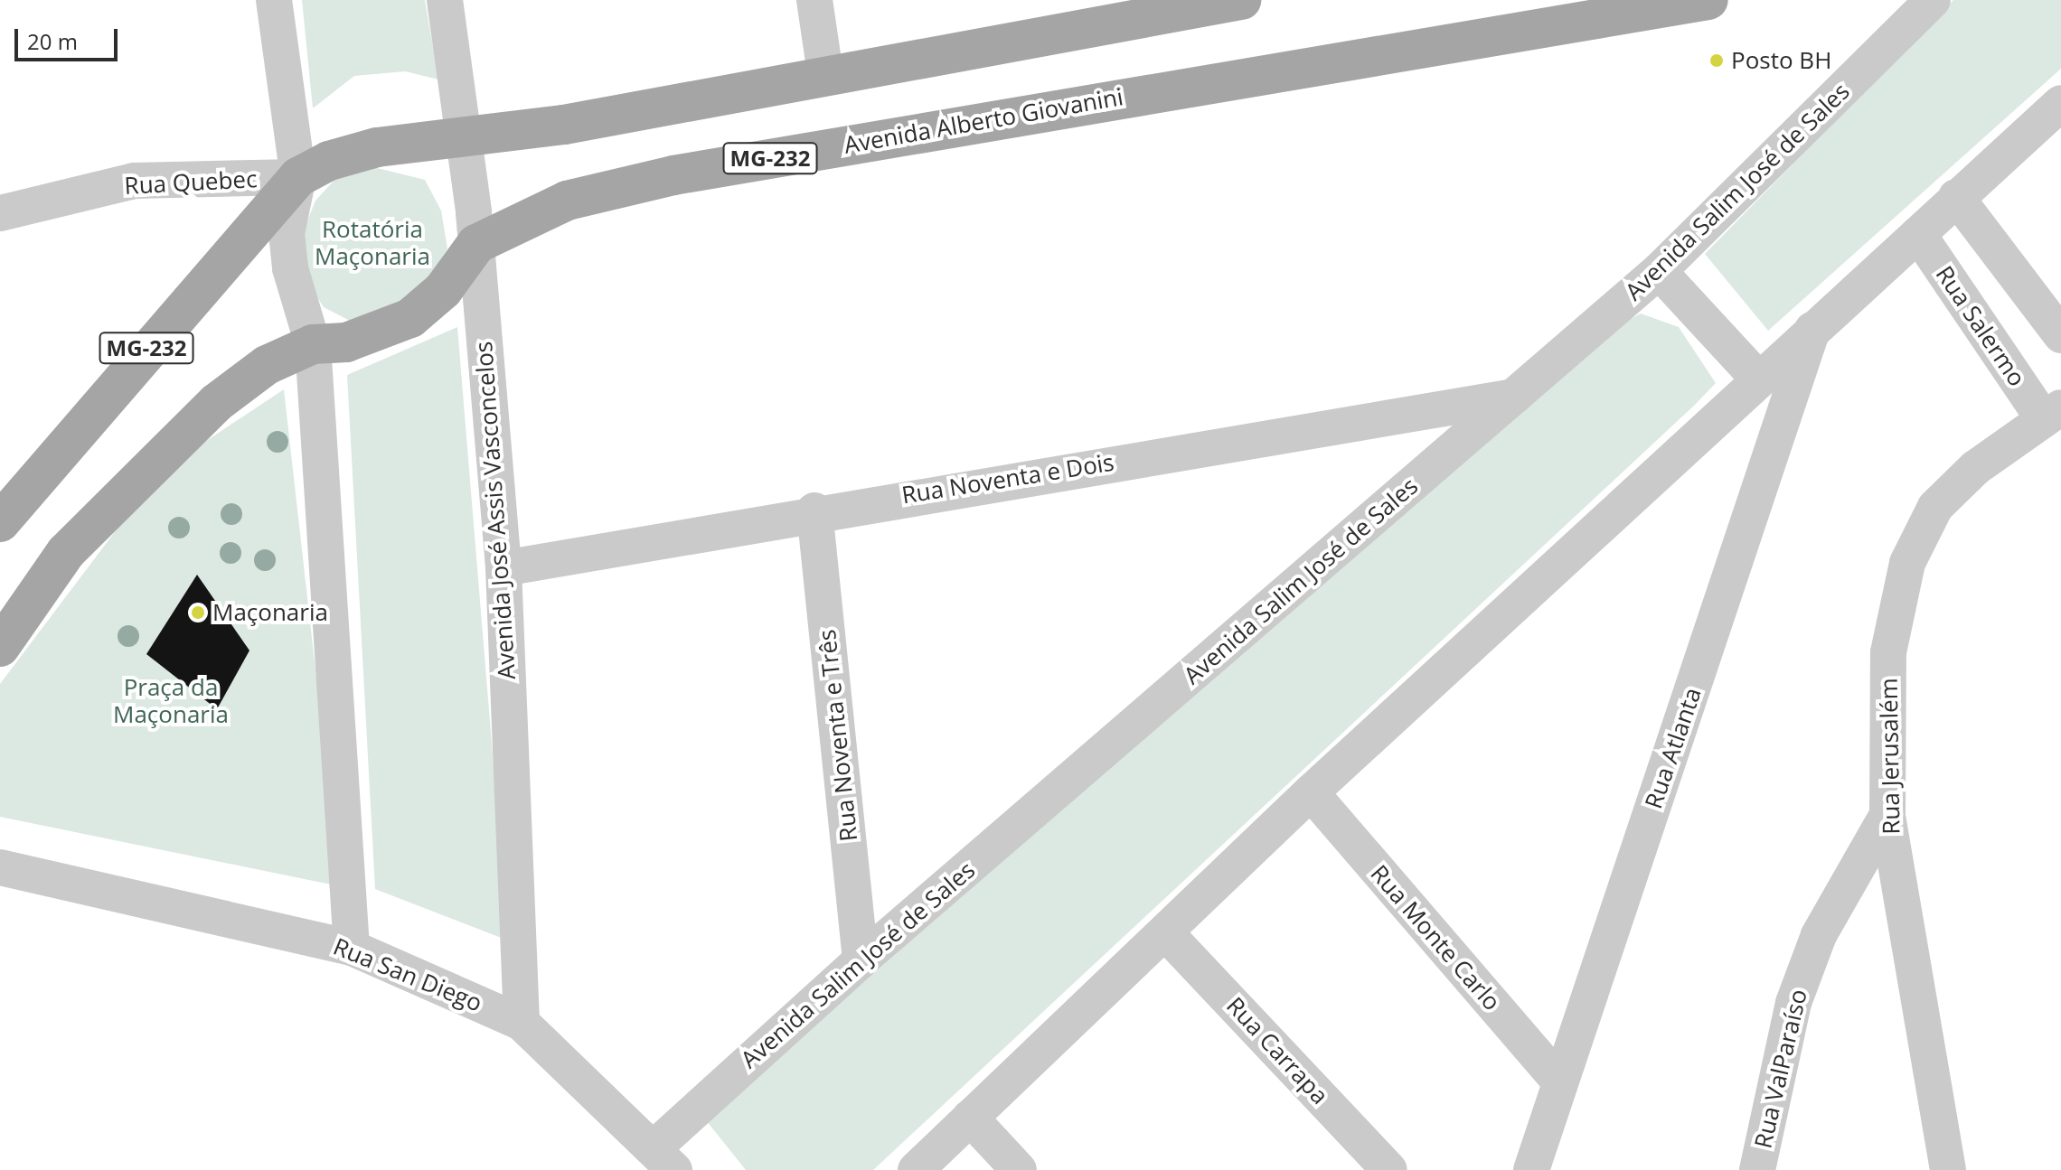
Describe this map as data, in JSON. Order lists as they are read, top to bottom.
{
  "streets": {
    "main road": ["Avenida Alberto Giovanini", "MG-232"],
    "street": [
      "Rua Quebec",
      "Avenida Salim José de Sales",
      "Rua Salermo",
      "Rua Noventa e Dois",
      "Avenida José Assis Vasconcelos",
      "Rua Noventa e Três",
      "Rua Atlanta",
      "Rua Jerusalém",
      "Rua Monte Carlo",
      "Rua San Diego",
      "Rua Carrapa",
      "Rua ValParaíso"
    ]
  },
  "crossings": [
    ["Avenida Alberto Giovanini", "MG-232"],
    ["Avenida Alberto Giovanini", "Rua Quebec"],
    ["Avenida Alberto Giovanini", "Avenida José Assis Vasconcelos"],
    ["MG-232", "Rua Quebec"],
    ["MG-232", "Avenida José Assis Vasconcelos"],
    ["Rua Quebec", "Avenida José Assis Vasconcelos"],
    ["Avenida Salim José de Sales", "Rua Noventa e Dois"],
    ["Avenida Salim José de Sales", "Rua Noventa e Três"],
    ["Avenida Salim José de Sales", "Rua San Diego"],
    ["Rua Salermo", "Rua Jerusalém"],
    ["Rua Noventa e Dois", "Avenida José Assis Vasconcelos"],
    ["Rua Noventa e Dois", "Rua Noventa e Três"],
    ["Avenida José Assis Vasconcelos", "Rua San Diego"],
    ["Rua Atlanta", "Rua Monte Carlo"],
    ["Rua Jerusalém", "Rua ValParaíso"]
  ],
  "parks": ["Rotatória Maçonaria", "Praça da Maçonaria"],
  "places": ["Posto BH", "Maçonaria"],
  "scale_bar": "20 m"
}
